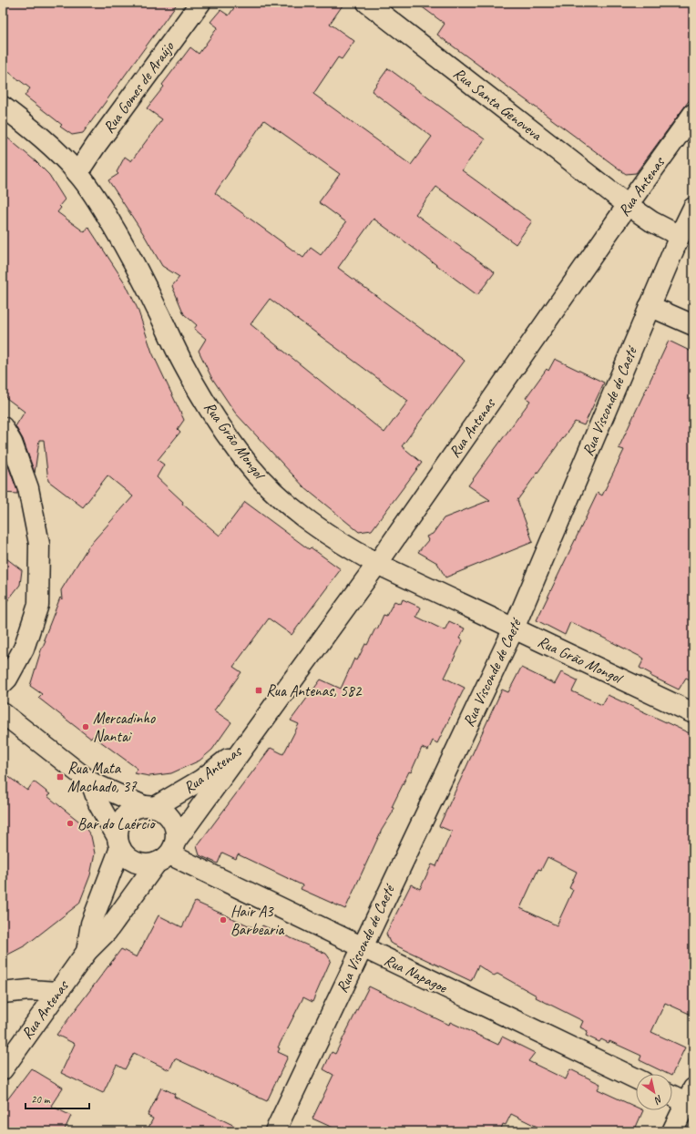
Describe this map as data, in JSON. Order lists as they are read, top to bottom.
{
  "streets": {
    "street": [
      "Rua Gomes de Araújo",
      "Rua Santa Genoveva",
      "Rua Antenas",
      "Rua Visconde de Caeté",
      "Rua Grão Mongol",
      "Rua Napagoe"
    ]
  },
  "crossings": [
    ["Rua Gomes de Araújo", "Rua Grão Mongol"],
    ["Rua Santa Genoveva", "Rua Antenas"],
    ["Rua Santa Genoveva", "Rua Visconde de Caeté"],
    ["Rua Antenas", "Rua Grão Mongol"],
    ["Rua Antenas", "Rua Napagoe"],
    ["Rua Visconde de Caeté", "Rua Grão Mongol"],
    ["Rua Visconde de Caeté", "Rua Napagoe"]
  ],
  "places": {
    "transit": ["Rua Antenas, 582", "Rua Mata Machado, 37"],
    "other": ["Mercadinho Nantai", "Bar do Laércio", "Hair A3 Barbearia"]
  },
  "scale_bar": "20 m",
  "north": "bottom right"
}
